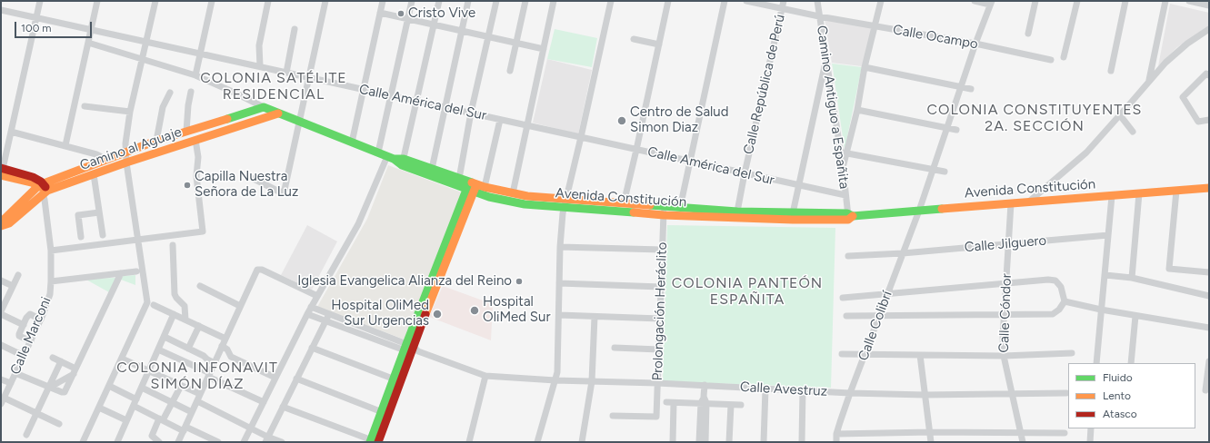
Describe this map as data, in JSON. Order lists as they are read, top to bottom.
{
  "streets": {
    "main road": ["Camino al Aguaje", "Avenida Constitución"],
    "street": [
      "Calle Ocampo",
      "Calle República de Perú",
      "Calle América del Sur",
      "Camino Antiguo a Españita",
      "Calle Jilguero",
      "Prolongación Heráclito",
      "Calle Cóndor",
      "Calle Colibrí",
      "Calle Marconi",
      "Calle Avestruz"
    ]
  },
  "crossings": [
    ["Calle Ocampo", "Calle República de Perú"],
    ["Calle Ocampo", "Camino Antiguo a Españita"],
    ["Calle Ocampo", "Calle Colibrí"],
    ["Calle República de Perú", "Calle América del Sur"],
    ["Calle República de Perú", "Avenida Constitución"],
    ["Calle América del Sur", "Camino Antiguo a Españita"],
    ["Camino Antiguo a Españita", "Avenida Constitución"],
    ["Camino al Aguaje", "Avenida Constitución"],
    ["Camino al Aguaje", "Calle Marconi"],
    ["Avenida Constitución", "Prolongación Heráclito"],
    ["Avenida Constitución", "Calle Cóndor"],
    ["Avenida Constitución", "Calle Colibrí"],
    ["Calle Jilguero", "Calle Cóndor"],
    ["Calle Jilguero", "Calle Colibrí"],
    ["Prolongación Heráclito", "Calle Avestruz"],
    ["Calle Cóndor", "Calle Avestruz"],
    ["Calle Colibrí", "Calle Avestruz"]
  ],
  "districts": [
    "COLONIA SATÉLITE RESIDENCIAL",
    "COLONIA CONSTITUYENTES 2A. SECCIÓN",
    "COLONIA PANTEÓN ESPAÑITA",
    "COLONIA INFONAVIT SIMÓN DÍAZ"
  ],
  "places": [
    "Cristo Vive",
    "Centro de Salud Simon Diaz",
    "Capilla Nuestra Señora de La Luz",
    "Iglesia Evangelica Alianza del Reino",
    "Hospital OliMed Sur",
    "Hospital OliMed Sur Urgencias"
  ],
  "legend": ["Fluido", "Lento", "Atasco"],
  "scale_bar": "100 m"
}
